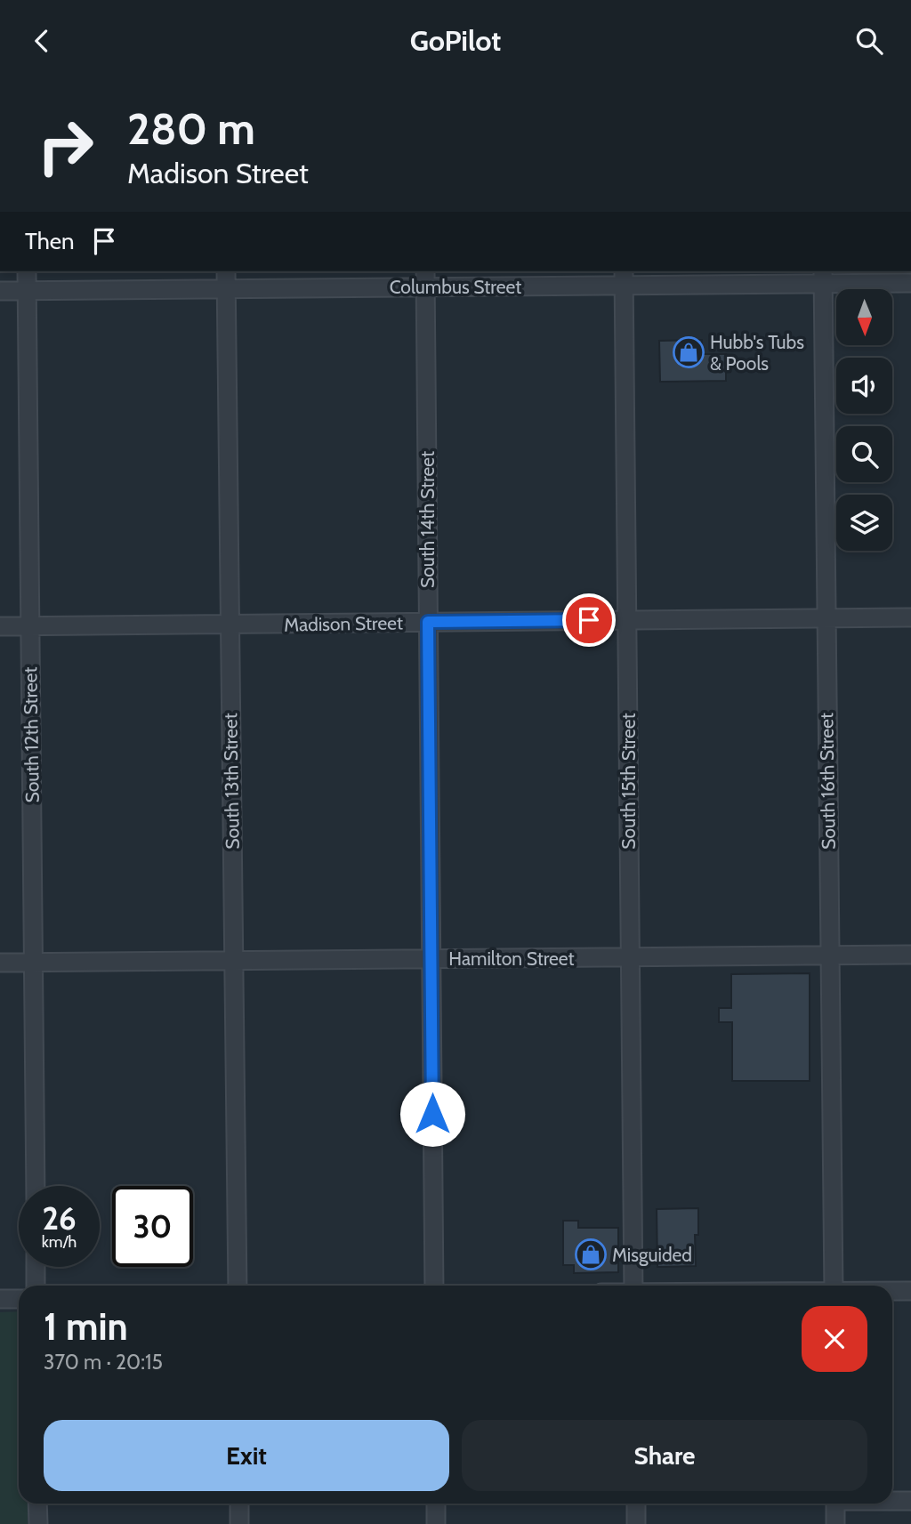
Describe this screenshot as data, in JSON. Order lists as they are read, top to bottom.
{
  "streets": {
    "street": [
      "Columbus Street",
      "South 14th Street",
      "Madison Street",
      "South 12th Street",
      "South 13th Street",
      "South 15th Street",
      "South 16th Street",
      "Hamilton Street"
    ]
  },
  "crossings": [
    ["Columbus Street", "South 14th Street"],
    ["Columbus Street", "South 12th Street"],
    ["Columbus Street", "South 13th Street"],
    ["Columbus Street", "South 15th Street"],
    ["Columbus Street", "South 16th Street"],
    ["South 14th Street", "Madison Street"],
    ["South 14th Street", "Hamilton Street"],
    ["Madison Street", "South 12th Street"],
    ["Madison Street", "South 13th Street"],
    ["Madison Street", "South 15th Street"],
    ["Madison Street", "South 16th Street"],
    ["South 12th Street", "Hamilton Street"],
    ["South 13th Street", "Hamilton Street"],
    ["South 15th Street", "Hamilton Street"],
    ["South 16th Street", "Hamilton Street"]
  ],
  "places": {
    "shop": ["Hubb's Tubs & Pools", "Misguided"]
  },
  "north": "bottom",
  "page": {
    "header": "GoPilot",
    "turn": ["280 m", "Madison Street"],
    "then": "Then",
    "speed": "26 km/h",
    "limit": "30",
    "heading": ["1 min", "370 m · 20:15"],
    "buttons": ["Exit", "Share"]
  }
}
